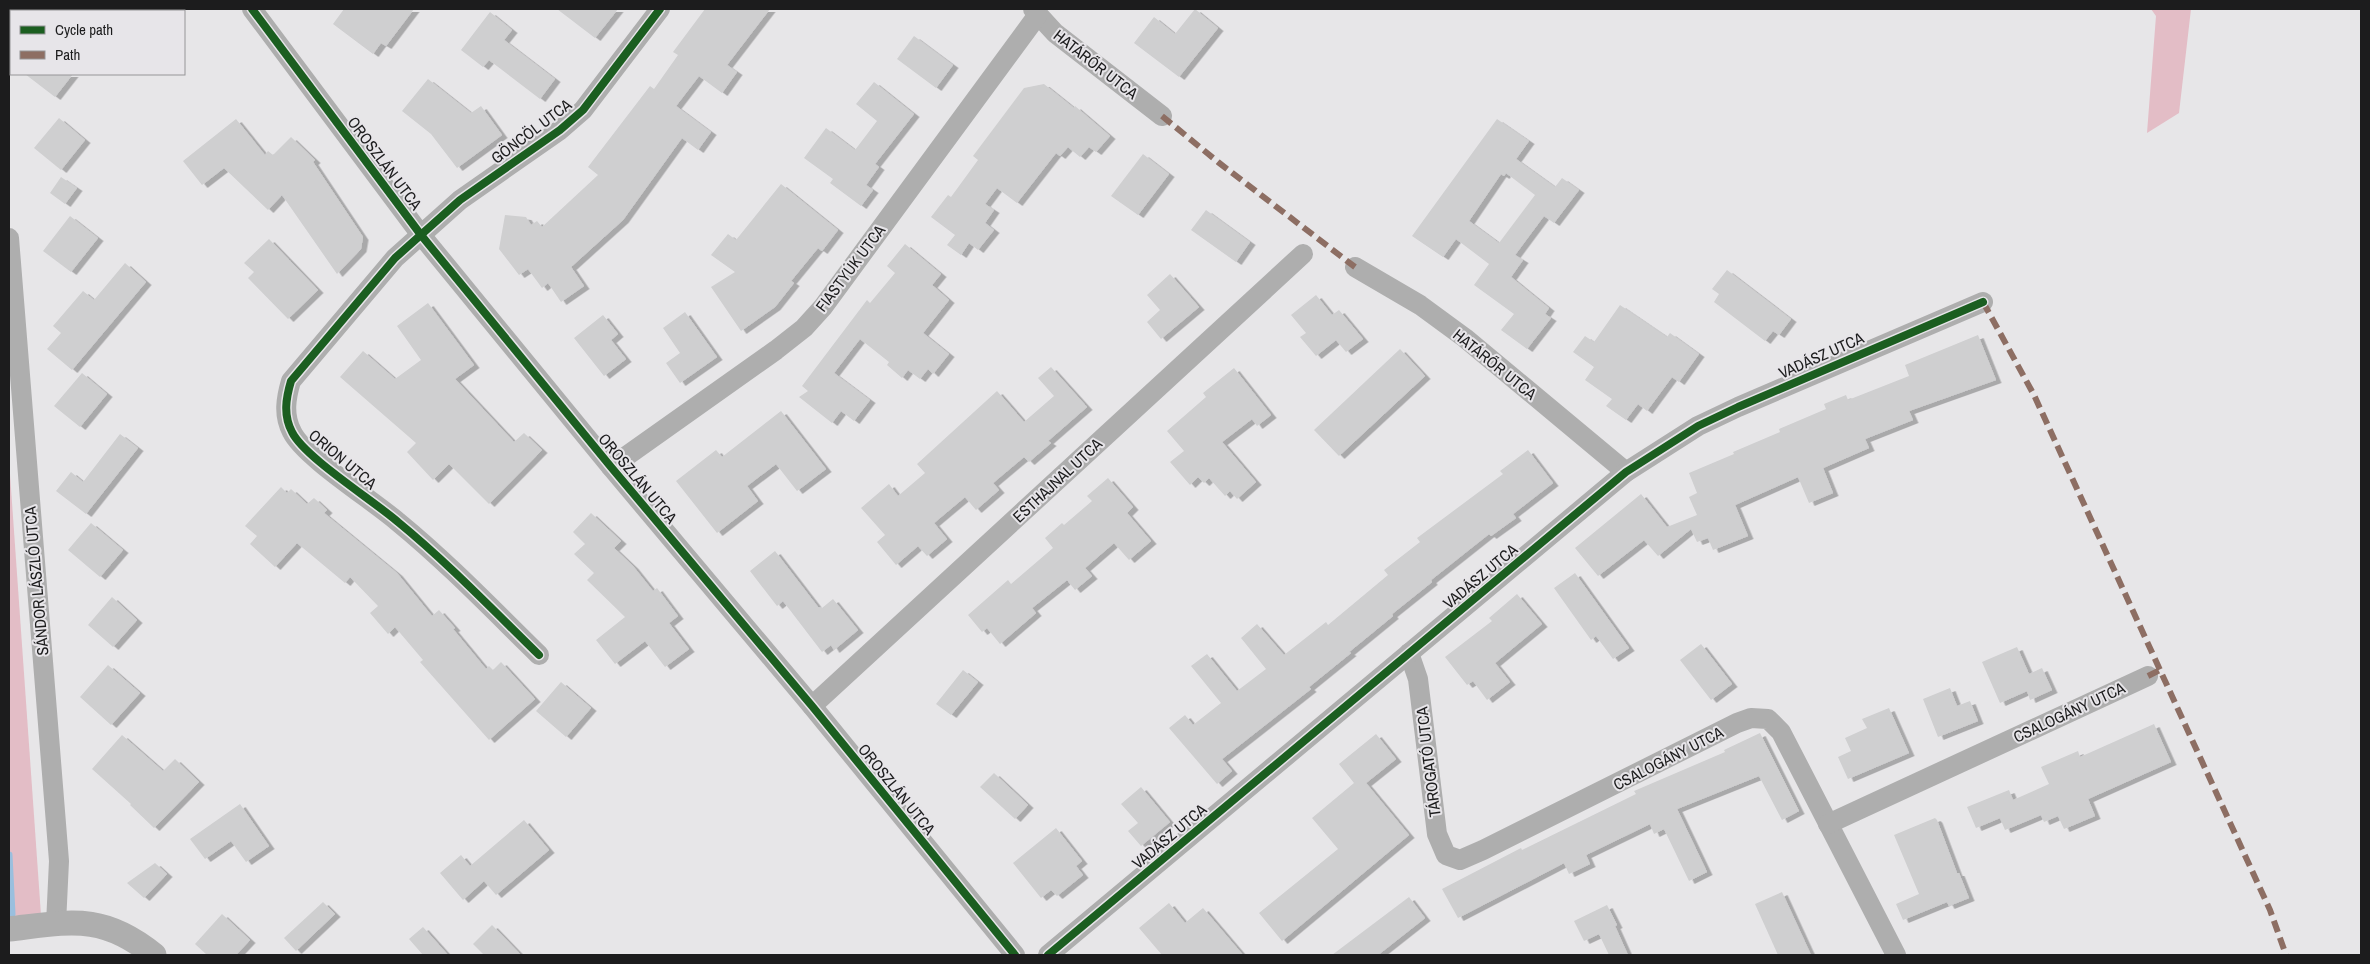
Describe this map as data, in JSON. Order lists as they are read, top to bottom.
{
  "streets": {
    "street": [
      "HATÁRŐR UTCA",
      "GÖNCÖL UTCA",
      "OROSZLÁN UTCA",
      "FIASTYÚK UTCA",
      "VADÁSZ UTCA",
      "ORION UTCA",
      "ESTHAJNAL UTCA",
      "SÁNDOR LÁSZLÓ UTCA",
      "CSALOGÁNY UTCA",
      "TÁROGATÓ UTCA"
    ]
  },
  "crossings": [
    ["HATÁRŐR UTCA", "FIASTYÚK UTCA"],
    ["HATÁRŐR UTCA", "VADÁSZ UTCA"],
    ["GÖNCÖL UTCA", "OROSZLÁN UTCA"],
    ["GÖNCÖL UTCA", "ORION UTCA"],
    ["OROSZLÁN UTCA", "FIASTYÚK UTCA"],
    ["OROSZLÁN UTCA", "ORION UTCA"],
    ["OROSZLÁN UTCA", "ESTHAJNAL UTCA"],
    ["VADÁSZ UTCA", "TÁROGATÓ UTCA"],
    ["CSALOGÁNY UTCA", "TÁROGATÓ UTCA"]
  ],
  "legend": ["Cycle path", "Path"]
}
